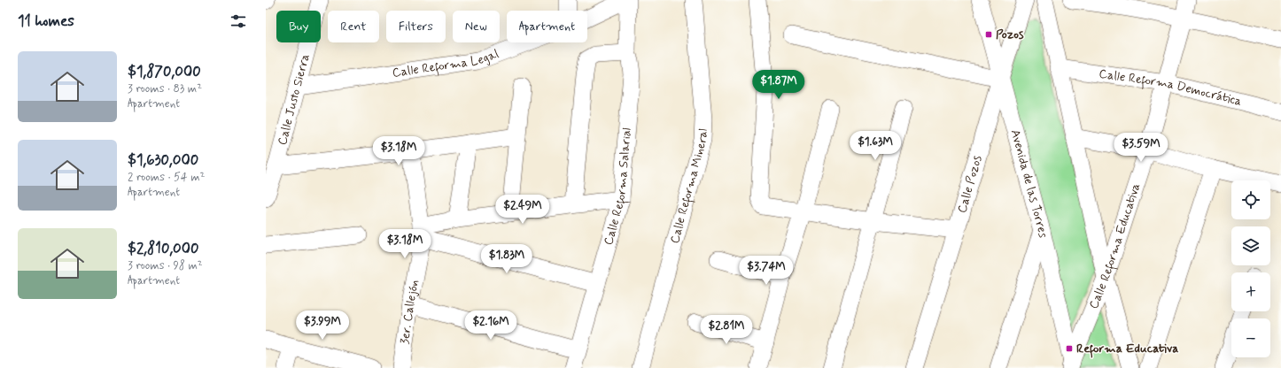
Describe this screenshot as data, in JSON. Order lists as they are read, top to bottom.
{
  "streets": {
    "street": [
      "Calle Reforma Legal",
      "Calle Reforma Democrática",
      "Calle Justo Sierra",
      "Calle Pozos",
      "Avenida de las Torres",
      "Calle Reforma Salarial",
      "Calle Reforma Mineral",
      "Calle Reforma Educativa",
      "3er. Callejón"
    ]
  },
  "crossings": [
    ["Calle Reforma Legal", "Calle Justo Sierra"],
    ["Calle Reforma Legal", "Calle Reforma Salarial"],
    ["Calle Reforma Democrática", "Calle Reforma Educativa"],
    ["Calle Pozos", "Avenida de las Torres"],
    ["Avenida de las Torres", "Calle Reforma Educativa"]
  ],
  "places": {
    "transit": ["Pozos", "Reforma Educativa"]
  },
  "page": {
    "heading": "11 homes",
    "chip": [
      "Buy",
      "Rent",
      "Filters",
      "New",
      "Apartment"
    ],
    "list": [
      {
        "name": "$1,870,000",
        "note": "3 rooms · 83 m² · Apartment"
      },
      {
        "name": "$1,630,000",
        "note": "2 rooms · 54 m² · Apartment"
      },
      {
        "name": "$2,810,000",
        "note": "3 rooms · 98 m² · Apartment"
      }
    ],
    "price": [
      "$1.87M",
      "$1.63M",
      "$3.59M",
      "$3.18M",
      "$2.49M",
      "$3.18M",
      "$1.83M",
      "$3.74M",
      "$3.99M",
      "$2.16M",
      "$2.81M"
    ],
    "map_buttons": ["+", "−"]
  }
}
